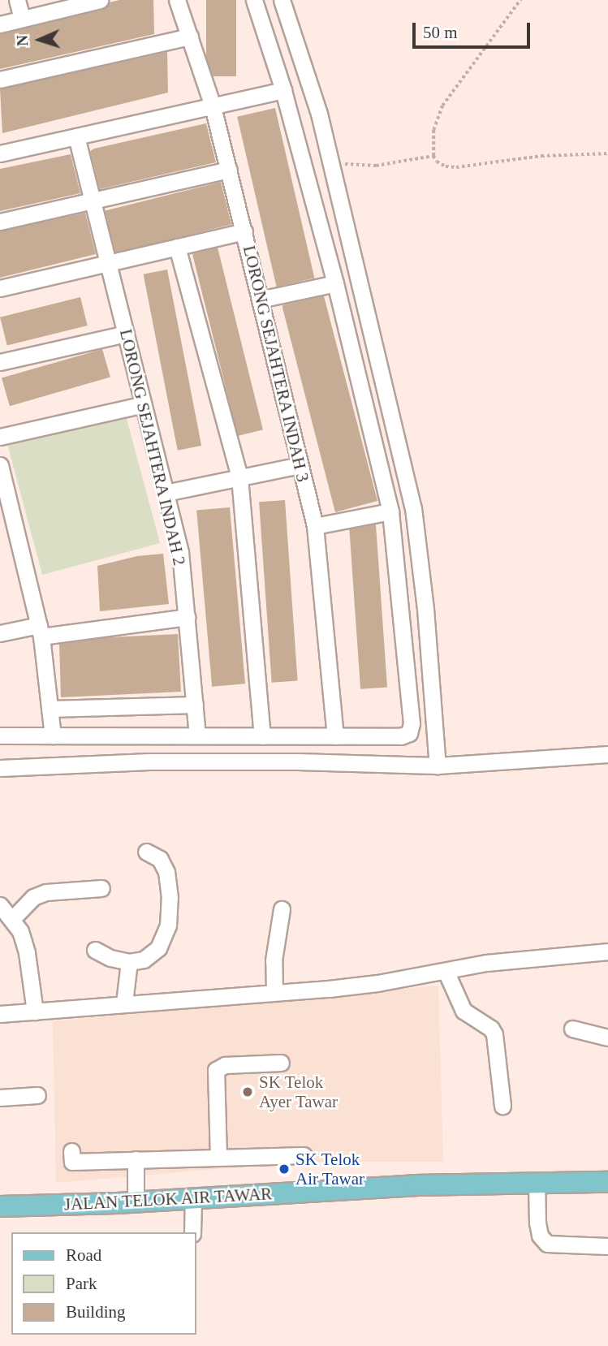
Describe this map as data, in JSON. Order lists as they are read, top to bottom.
{
  "streets": {
    "main road": ["JALAN TELOK AIR TAWAR"],
    "street": ["LORONG SEJAHTERA INDAH 3", "LORONG SEJAHTERA INDAH 2"]
  },
  "places": ["SK Telok Ayer Tawar", "SK Telok Air Tawar"],
  "legend": ["Road", "Park", "Building"],
  "scale_bar": "50 m",
  "north": "left"
}
